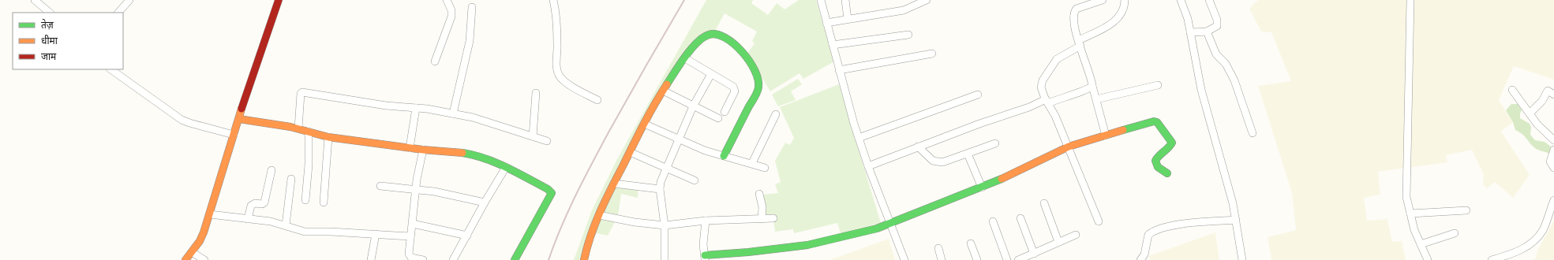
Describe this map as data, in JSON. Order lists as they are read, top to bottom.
{
  "legend": ["तेज़", "धीमा", "जाम"]
}
